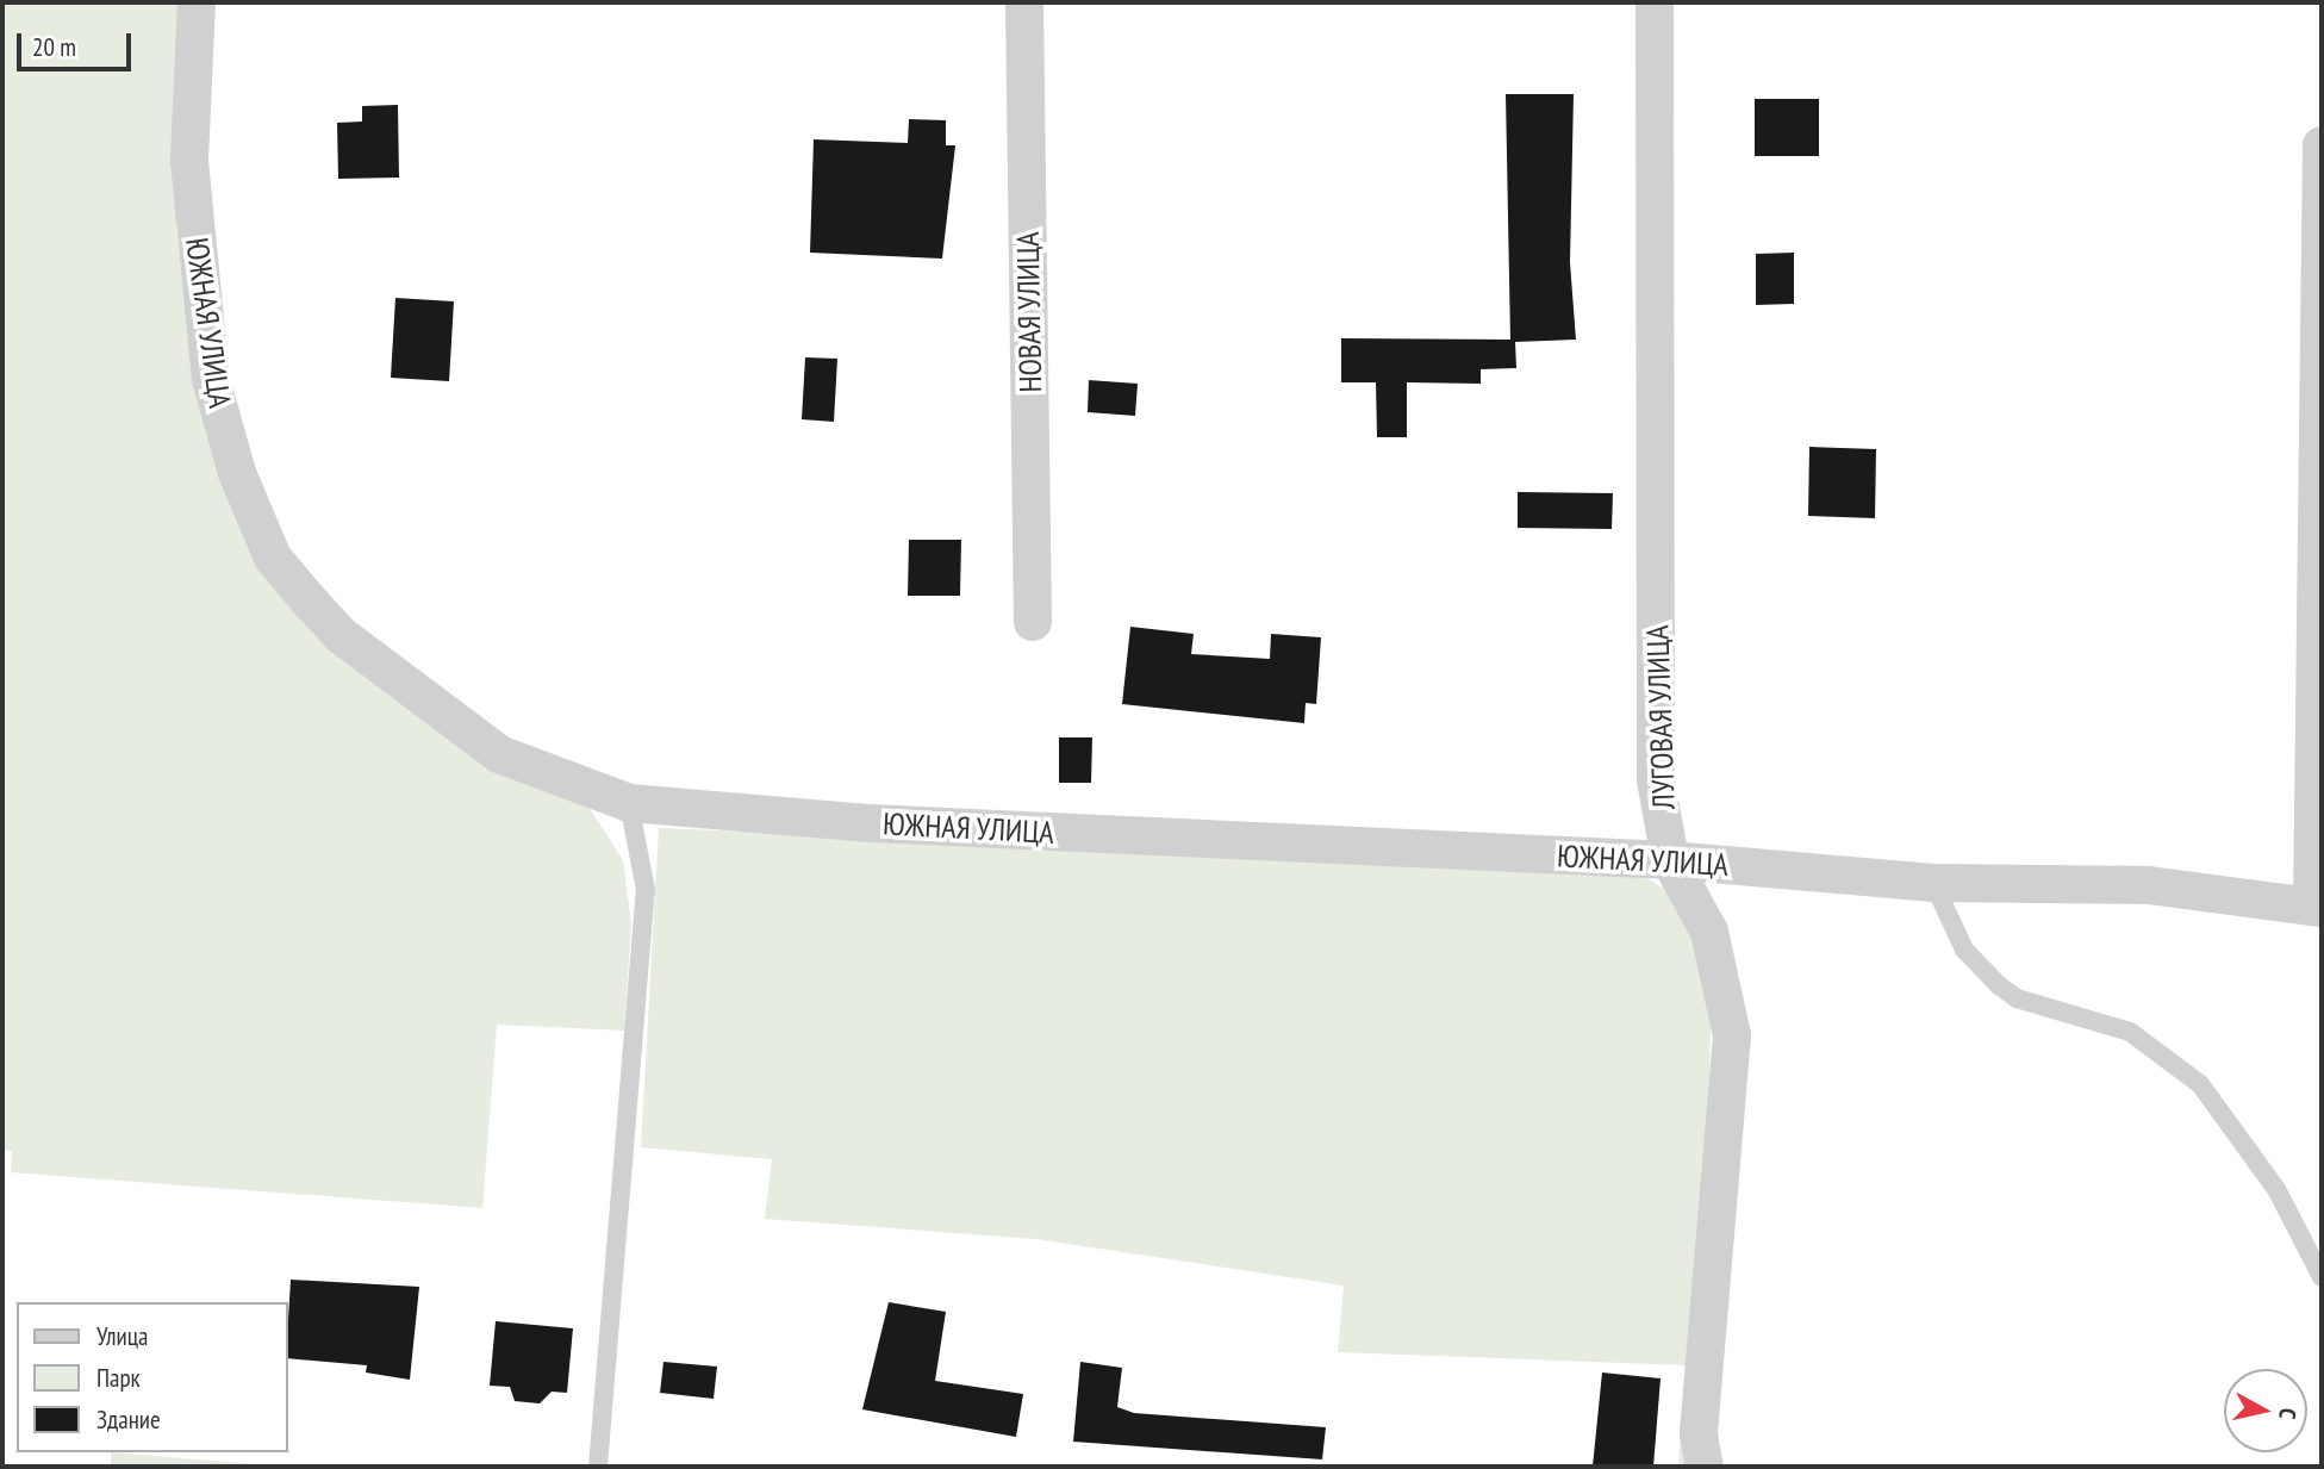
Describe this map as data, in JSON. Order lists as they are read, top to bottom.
{
  "streets": {
    "street": ["НОВАЯ УЛИЦА", "ЮЖНАЯ УЛИЦА", "ЛУГОВАЯ УЛИЦА"]
  },
  "crossings": [
    ["ЮЖНАЯ УЛИЦА", "ЛУГОВАЯ УЛИЦА"]
  ],
  "legend": ["Улица", "Парк", "Здание"],
  "scale_bar": "20 m",
  "north": "right"
}
